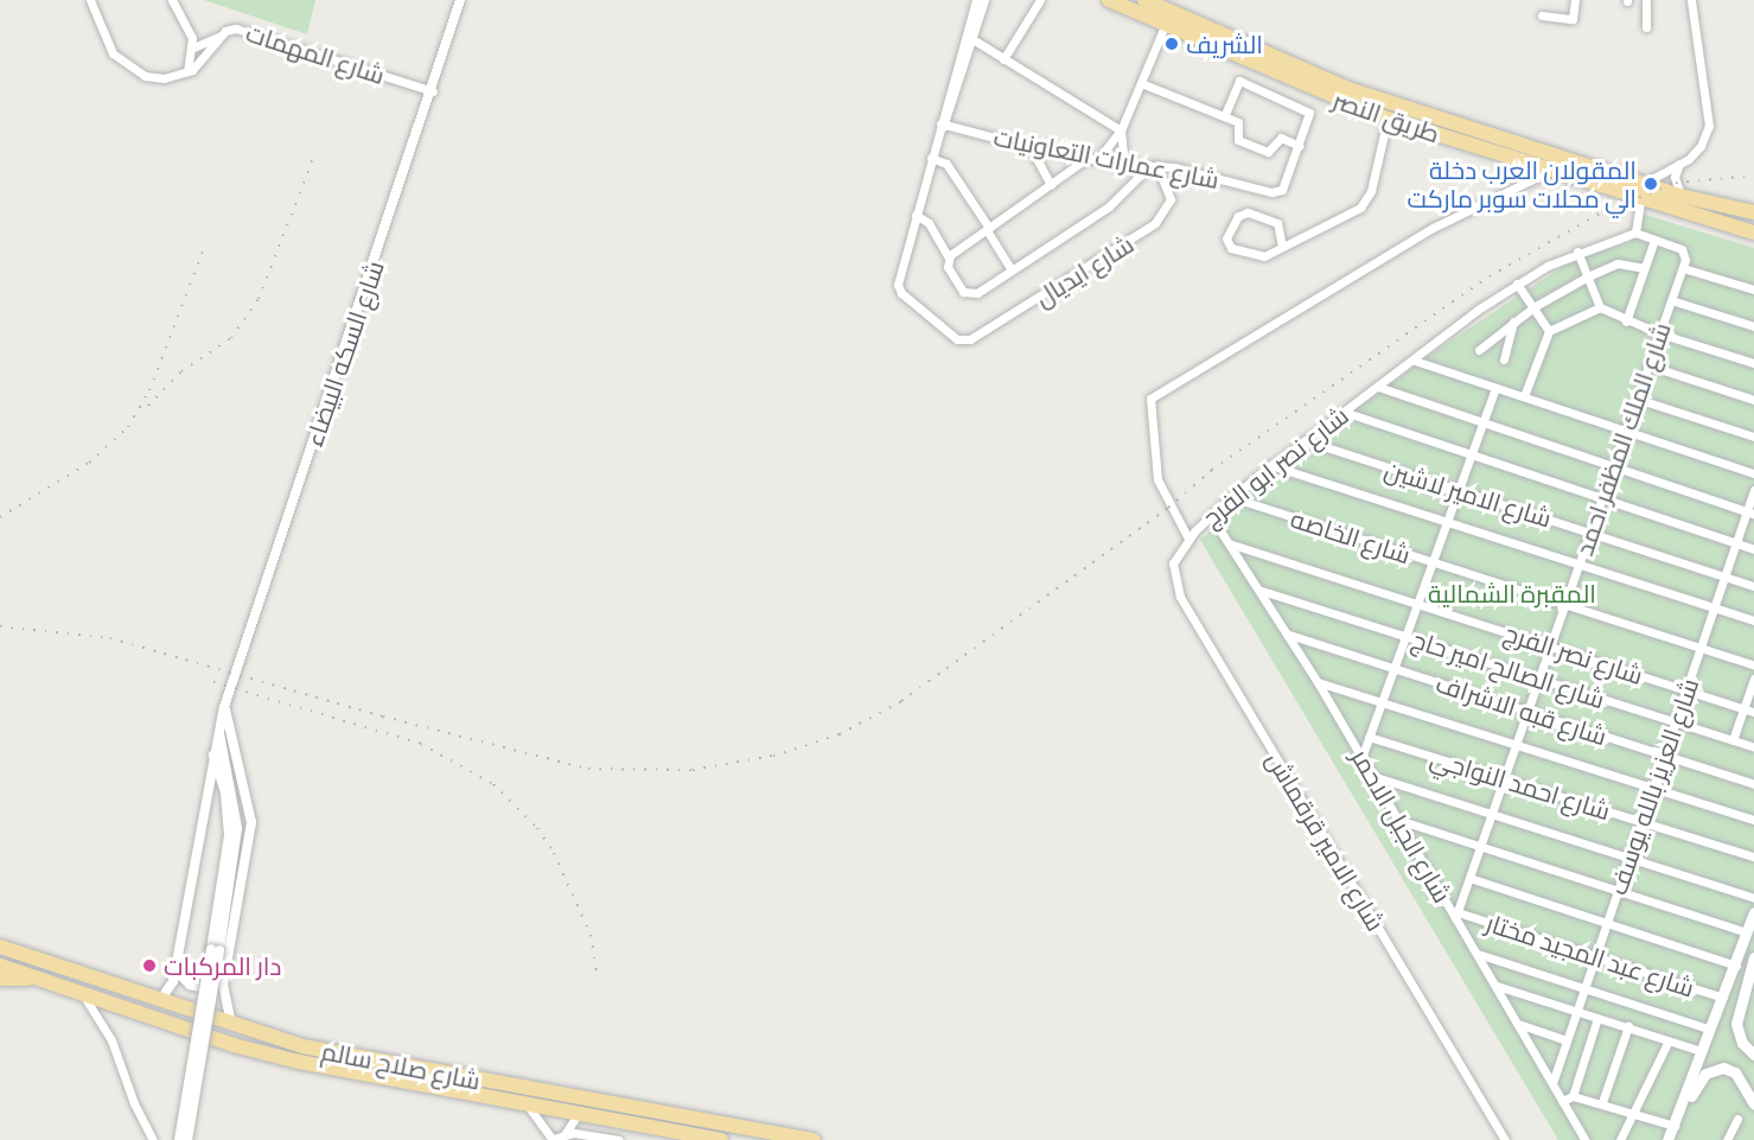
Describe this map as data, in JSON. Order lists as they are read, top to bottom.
{
  "streets": {
    "highway": ["طريق النصر", "شارع صلاح سالم"],
    "street": [
      "شارع المهمات",
      "شارع عمارات التعاونيات",
      "شارع ايديال",
      "شارع السكه البيضاء",
      "شارع الملك المظفر احمد",
      "شارع نصر ابو الفرج",
      "شارع الامير لاشين",
      "شارع الخاصه",
      "شارع نصر الفرج",
      "شارع الصالح امير حاج",
      "شارع قبه الاشراف",
      "شارع احمد النواجي",
      "شارع العزيز بالله يوسف",
      "شارع الجبل الاحمر",
      "شارع الامير قرقماش",
      "شارع عبد المجيد مختار"
    ]
  },
  "crossings": [
    ["شارع المهمات", "شارع السكه البيضاء"],
    ["طريق النصر", "شارع نصر ابو الفرج"],
    ["شارع عمارات التعاونيات", "شارع ايديال"],
    ["شارع السكه البيضاء", "شارع صلاح سالم"],
    ["شارع الملك المظفر احمد", "شارع الامير لاشين"],
    ["شارع الملك المظفر احمد", "شارع الخاصه"],
    ["شارع الملك المظفر احمد", "شارع نصر الفرج"],
    ["شارع الملك المظفر احمد", "شارع الصالح امير حاج"],
    ["شارع الملك المظفر احمد", "شارع قبه الاشراف"],
    ["شارع الملك المظفر احمد", "شارع احمد النواجي"],
    ["شارع الملك المظفر احمد", "شارع الجبل الاحمر"],
    ["شارع الملك المظفر احمد", "شارع عبد المجيد مختار"],
    ["شارع نصر ابو الفرج", "شارع الامير لاشين"],
    ["شارع نصر ابو الفرج", "شارع الخاصه"],
    ["شارع نصر ابو الفرج", "شارع الجبل الاحمر"],
    ["شارع نصر ابو الفرج", "شارع الامير قرقماش"],
    ["شارع الامير لاشين", "شارع العزيز بالله يوسف"],
    ["شارع الخاصه", "شارع العزيز بالله يوسف"],
    ["شارع نصر الفرج", "شارع العزيز بالله يوسف"],
    ["شارع نصر الفرج", "شارع الجبل الاحمر"],
    ["شارع الصالح امير حاج", "شارع العزيز بالله يوسف"],
    ["شارع الصالح امير حاج", "شارع الجبل الاحمر"],
    ["شارع قبه الاشراف", "شارع العزيز بالله يوسف"],
    ["شارع قبه الاشراف", "شارع الجبل الاحمر"],
    ["شارع احمد النواجي", "شارع العزيز بالله يوسف"],
    ["شارع العزيز بالله يوسف", "شارع الجبل الاحمر"],
    ["شارع العزيز بالله يوسف", "شارع عبد المجيد مختار"],
    ["شارع الجبل الاحمر", "شارع عبد المجيد مختار"]
  ],
  "parks": ["المقبرة الشمالية"],
  "places": ["الشريف", "المقولان العرب دخلة الي محلات سوبر ماركت", "دار المركبات"]
}
